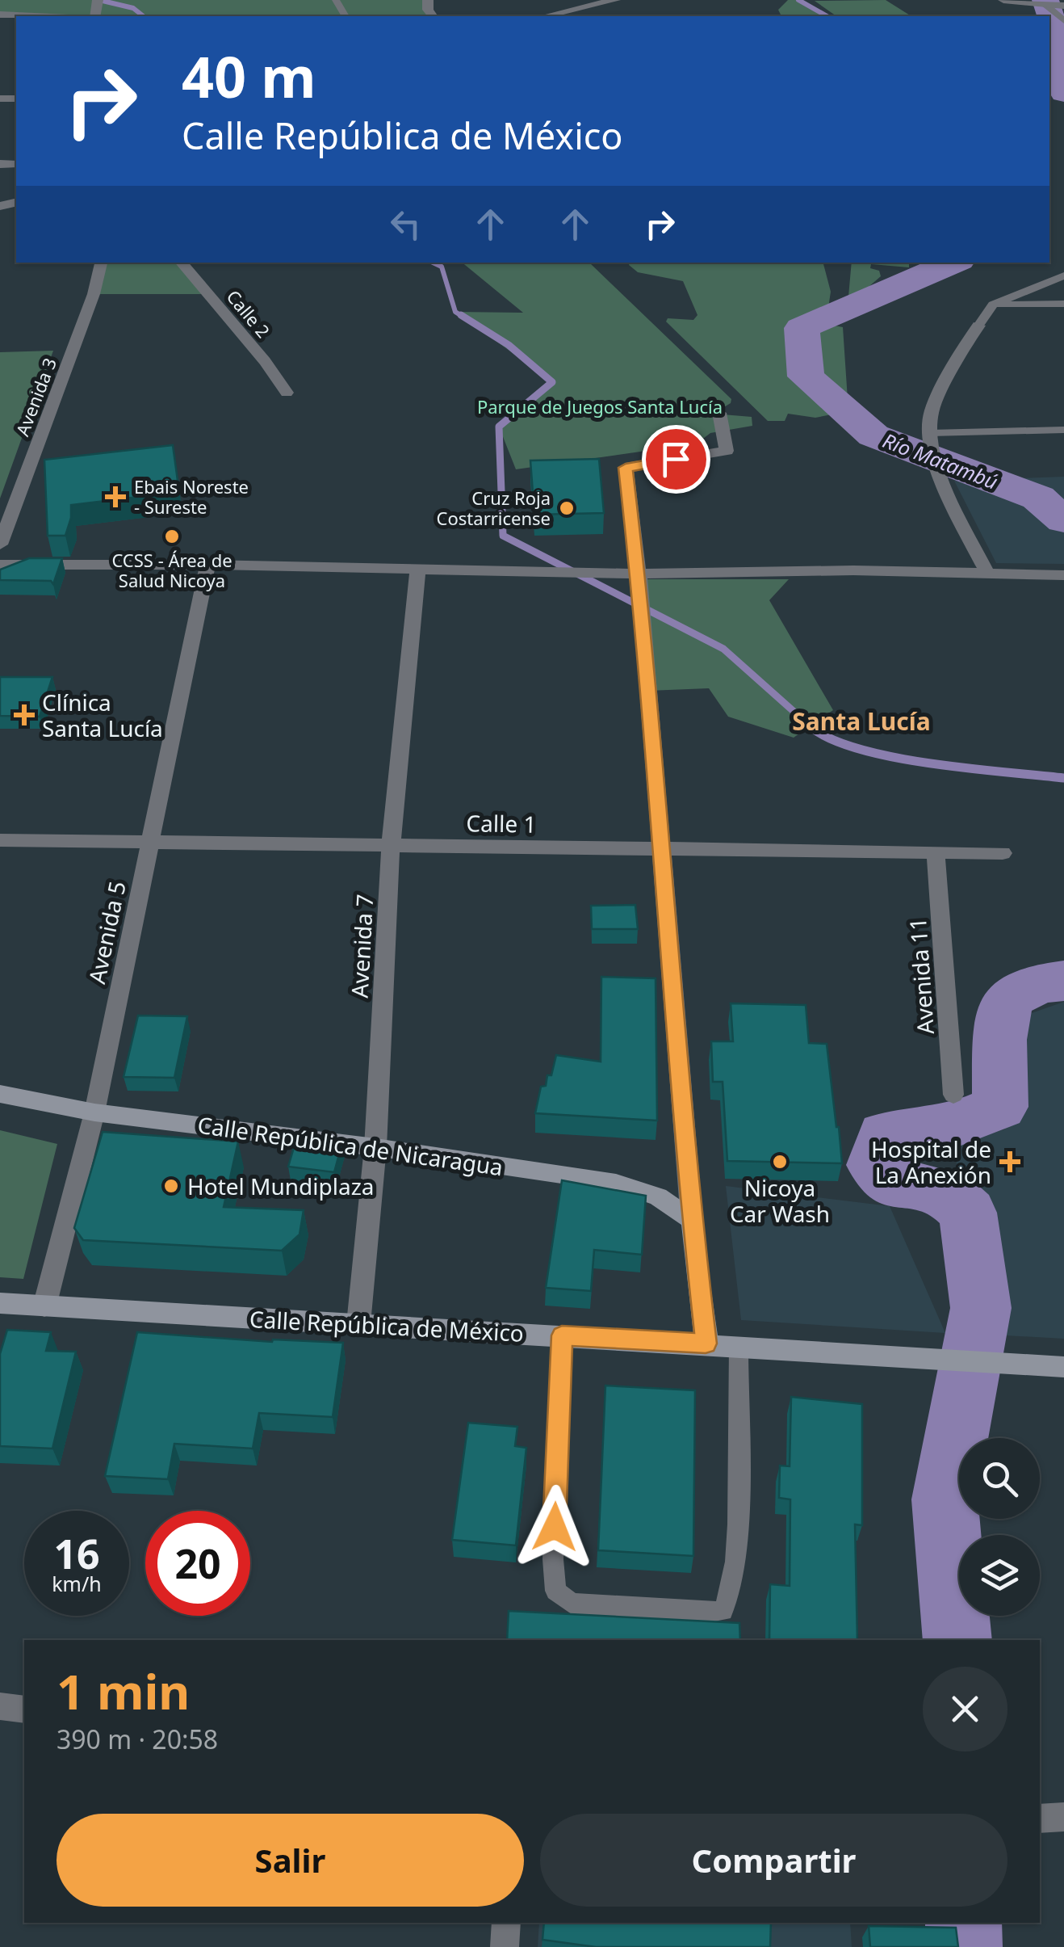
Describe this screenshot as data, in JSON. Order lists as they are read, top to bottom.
{
  "streets": {
    "main road": ["Calle República de Nicaragua", "Calle República de México"],
    "street": [
      "Calle 2",
      "Avenida 3",
      "Calle 1",
      "Avenida 5",
      "Avenida 7",
      "Avenida 11"
    ]
  },
  "crossings": [
    ["Calle 1", "Avenida 5"],
    ["Calle 1", "Avenida 7"],
    ["Calle 1", "Avenida 11"],
    ["Avenida 5", "Calle República de Nicaragua"],
    ["Avenida 5", "Calle República de México"],
    ["Avenida 7", "Calle República de Nicaragua"],
    ["Avenida 7", "Calle República de México"]
  ],
  "districts": ["Santa Lucía"],
  "water": ["Río Matambú"],
  "parks": ["Parque de Juegos Santa Lucía"],
  "places": {
    "health": ["Ebais Noreste - Sureste", "Clínica Santa Lucía", "Hospital de La Anexión"],
    "other": [
      "Cruz Roja Costarricense",
      "CCSS - Área de Salud Nicoya",
      "Nicoya Car Wash",
      "Hotel Mundiplaza"
    ]
  },
  "page": {
    "turn": ["40 m", "Calle República de México"],
    "speed": "16 km/h",
    "limit": "20",
    "heading": ["1 min", "390 m · 20:58"],
    "buttons": ["Salir", "Compartir"]
  }
}
